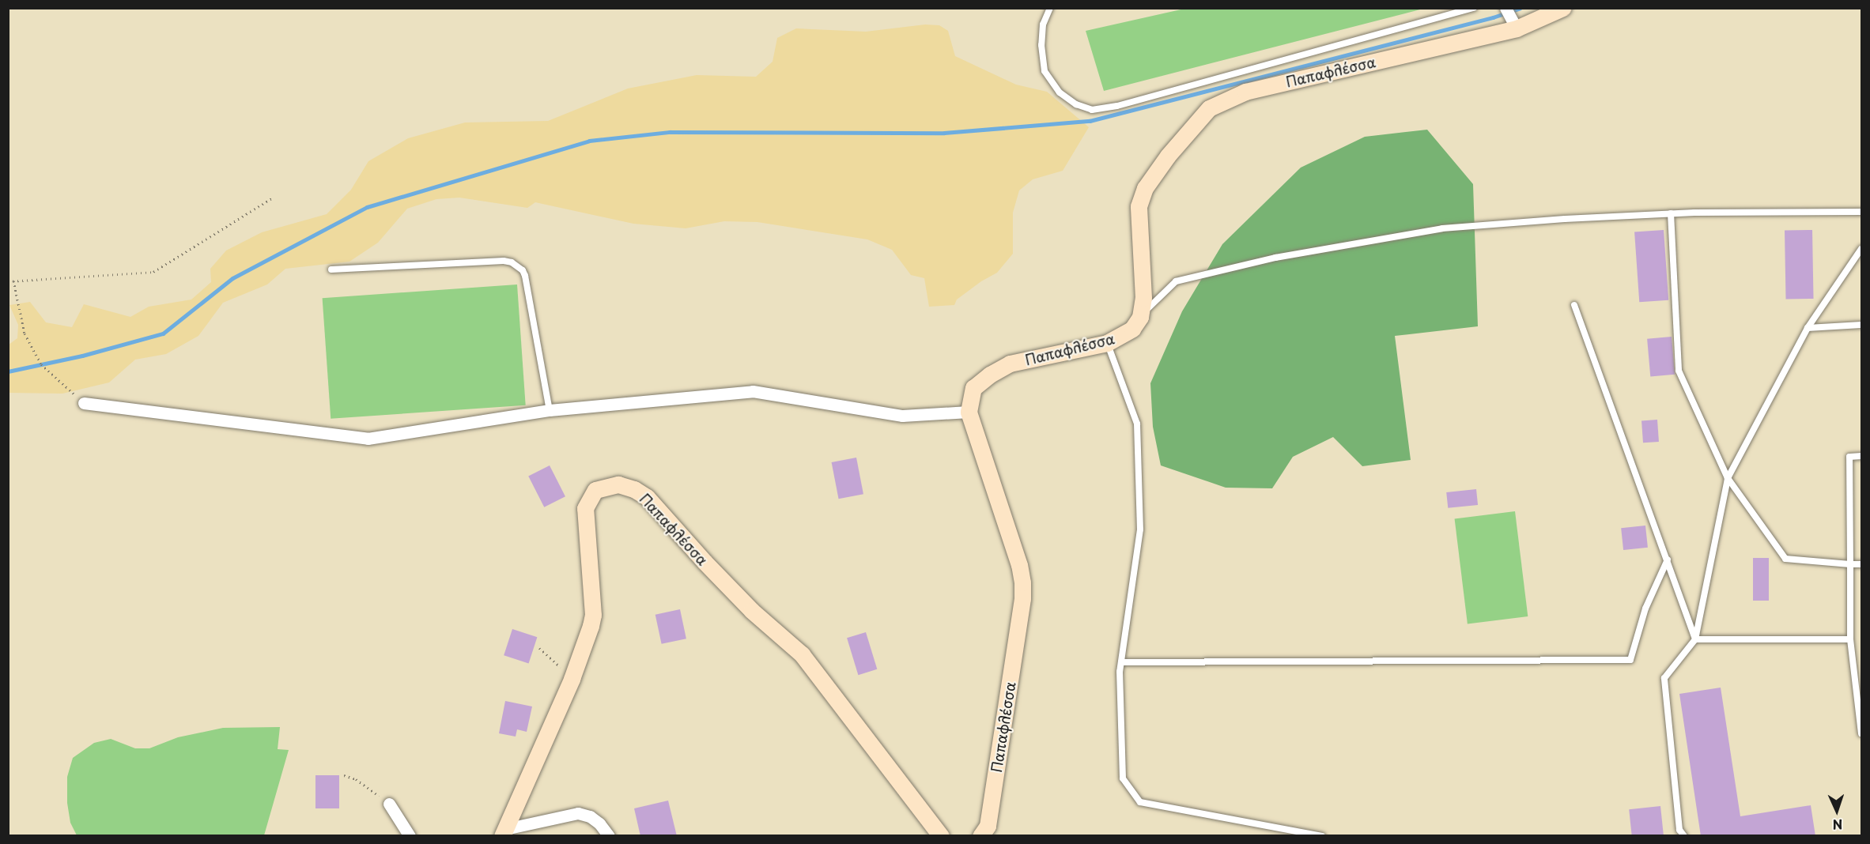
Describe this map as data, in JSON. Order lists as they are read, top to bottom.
{
  "streets": {
    "street": ["Παπαφλέσσα"]
  },
  "north": "bottom"
}
